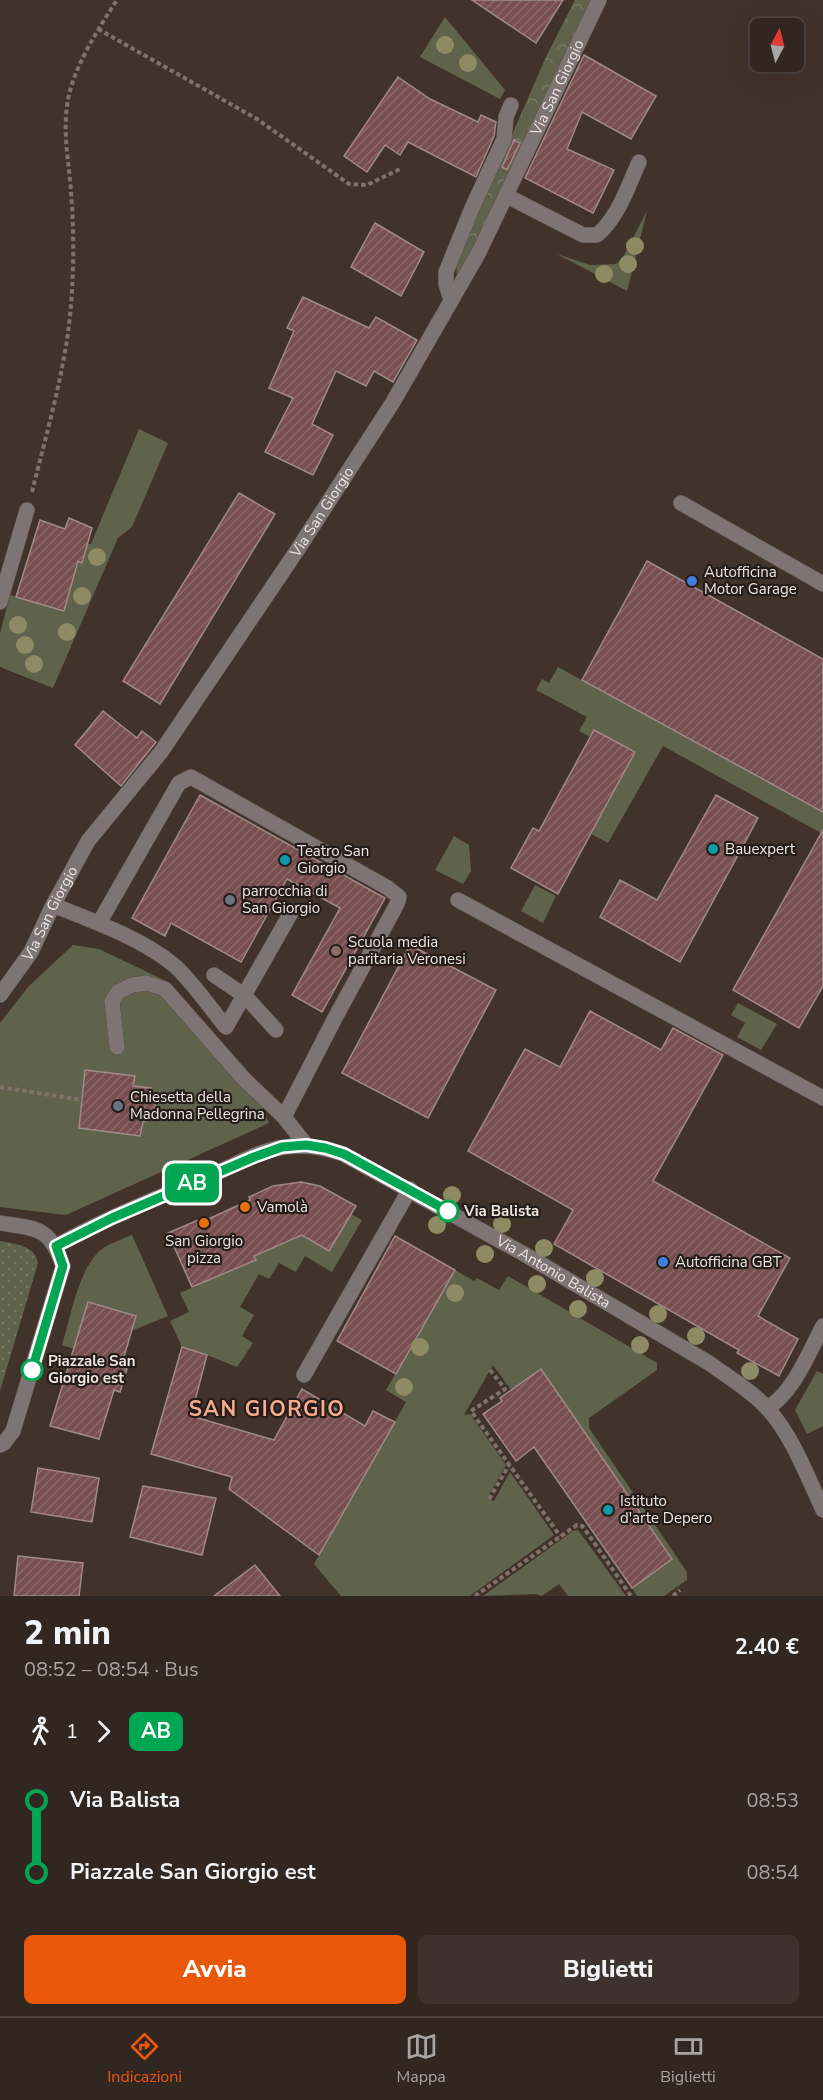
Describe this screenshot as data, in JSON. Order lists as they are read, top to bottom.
{
  "streets": {
    "street": ["Via San Giorgio", "Via Antonio Balista"]
  },
  "districts": ["SAN GIORGIO"],
  "places": [
    "Autofficina Motor Garage",
    "Bauexpert",
    "Teatro San Giorgio",
    "parrocchia di San Giorgio",
    "Scuola media paritaria Veronesi",
    "Chiesetta della Madonna Pellegrina",
    "Vamolà",
    "Via Balista",
    "San Giorgio pizza",
    "Autofficina GBT",
    "Piazzale San Giorgio est",
    "Istituto d'arte Depero"
  ],
  "lines": ["bus line AB"],
  "north": "top",
  "page": {
    "on_map": "AB",
    "heading": ["2 min", "08:52 – 08:54 · Bus", "2.40 €"],
    "legs": ["1", "AB"],
    "list": [
      {
        "name": "Via Balista",
        "value": "08:53"
      },
      {
        "name": "Piazzale San Giorgio est",
        "value": "08:54"
      }
    ],
    "buttons": ["Avvia", "Biglietti"],
    "tabs": ["Indicazioni", "Mappa", "Biglietti"]
  }
}
